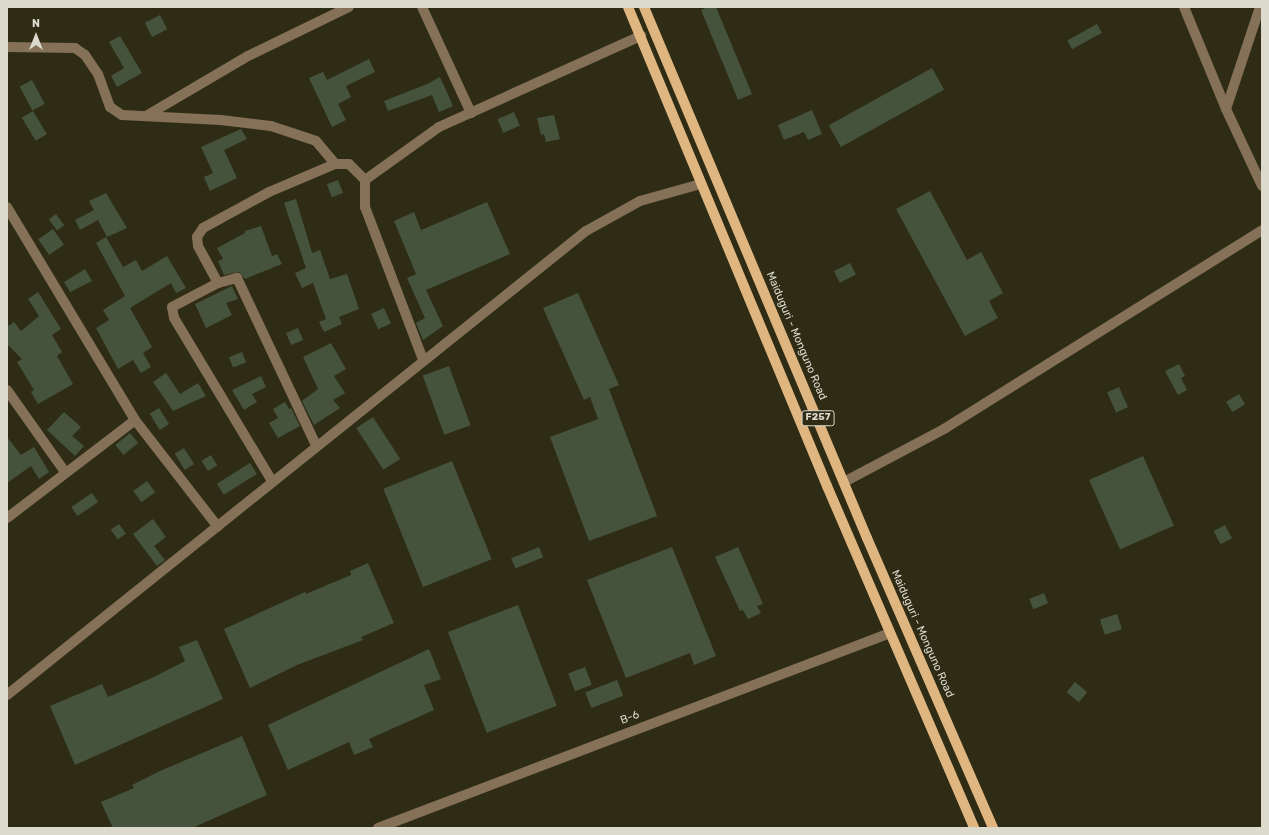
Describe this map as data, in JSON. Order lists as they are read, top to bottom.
{
  "streets": {
    "main road": ["Maiduguri - Monguno Road", "F257"],
    "street": ["B-6"]
  },
  "crossings": [
    ["F257", "B-6"]
  ],
  "north": "top"
}
